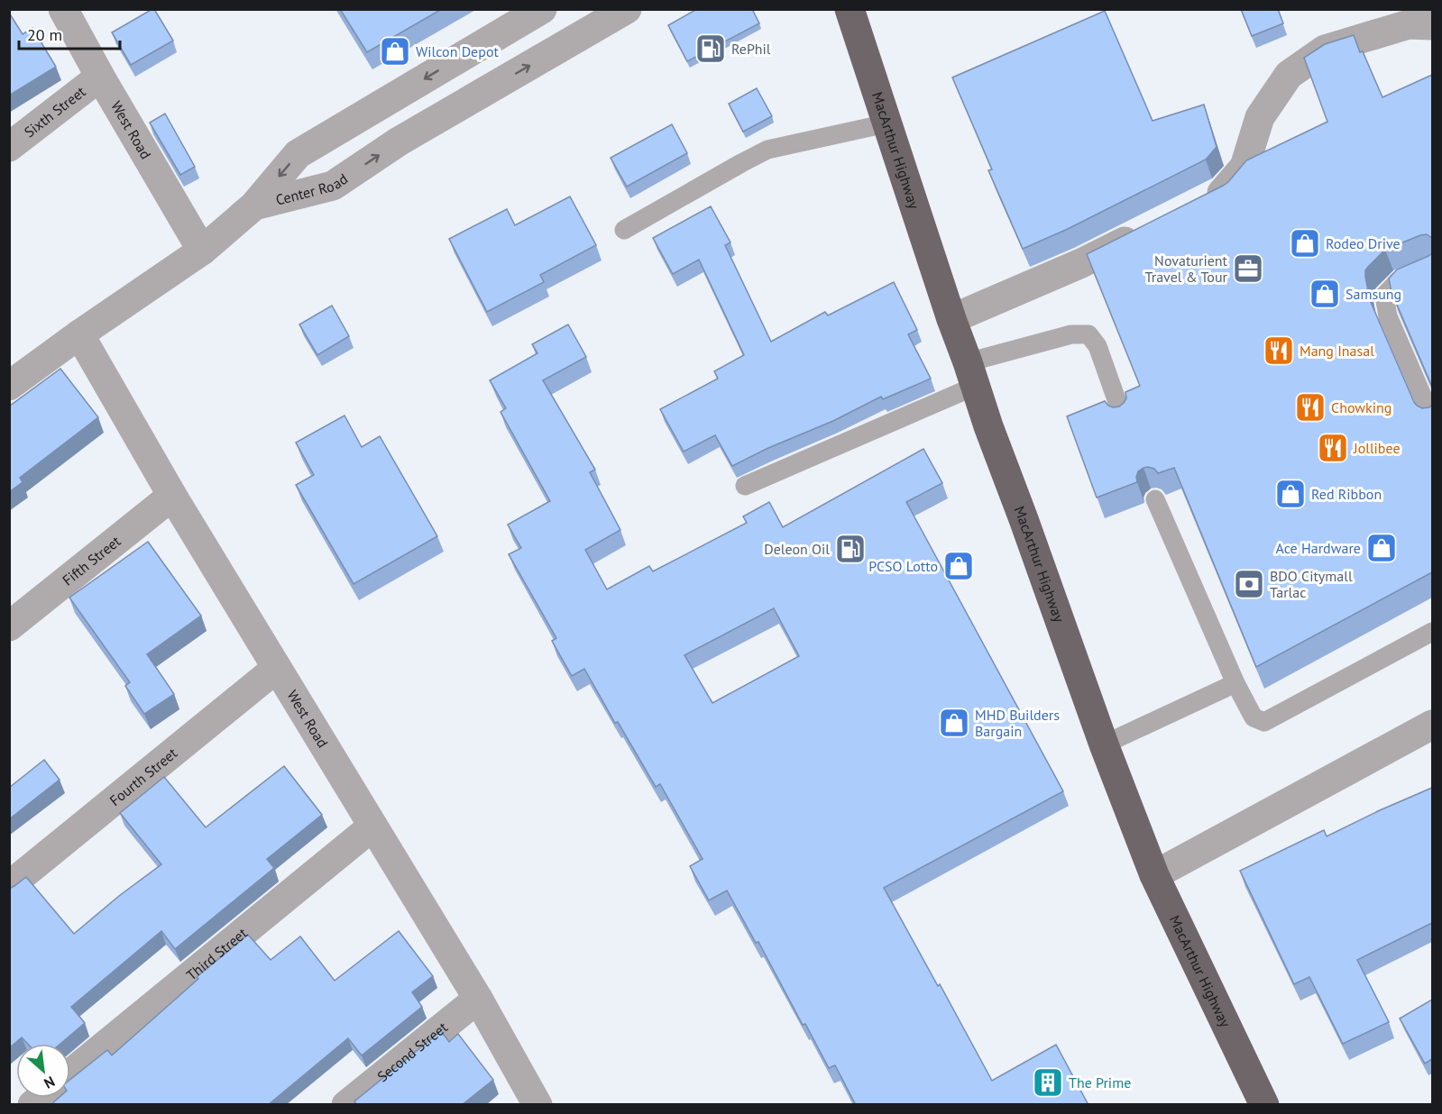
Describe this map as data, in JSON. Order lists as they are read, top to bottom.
{
  "streets": {
    "highway": ["MacArthur Highway"],
    "street": [
      "Sixth Street",
      "West Road",
      "Center Road",
      "Fifth Street",
      "Fourth Street",
      "Third Street",
      "Second Street"
    ]
  },
  "crossings": [
    ["Sixth Street", "West Road"],
    ["West Road", "Center Road"],
    ["West Road", "Fifth Street"],
    ["West Road", "Fourth Street"],
    ["West Road", "Third Street"],
    ["West Road", "Second Street"]
  ],
  "places": {
    "fuel station": ["RePhil", "Deleon Oil"],
    "shop": [
      "Wilcon Depot",
      "Rodeo Drive",
      "Samsung",
      "Red Ribbon",
      "Ace Hardware",
      "PCSO Lotto",
      "MHD Builders Bargain"
    ],
    "office": ["Novaturient Travel & Tour"],
    "restaurant": ["Mang Inasal", "Chowking", "Jollibee"],
    "bank": ["BDO Citymall Tarlac"],
    "building": ["The Prime"]
  },
  "scale_bar": "20 m",
  "north": "bottom right"
}
